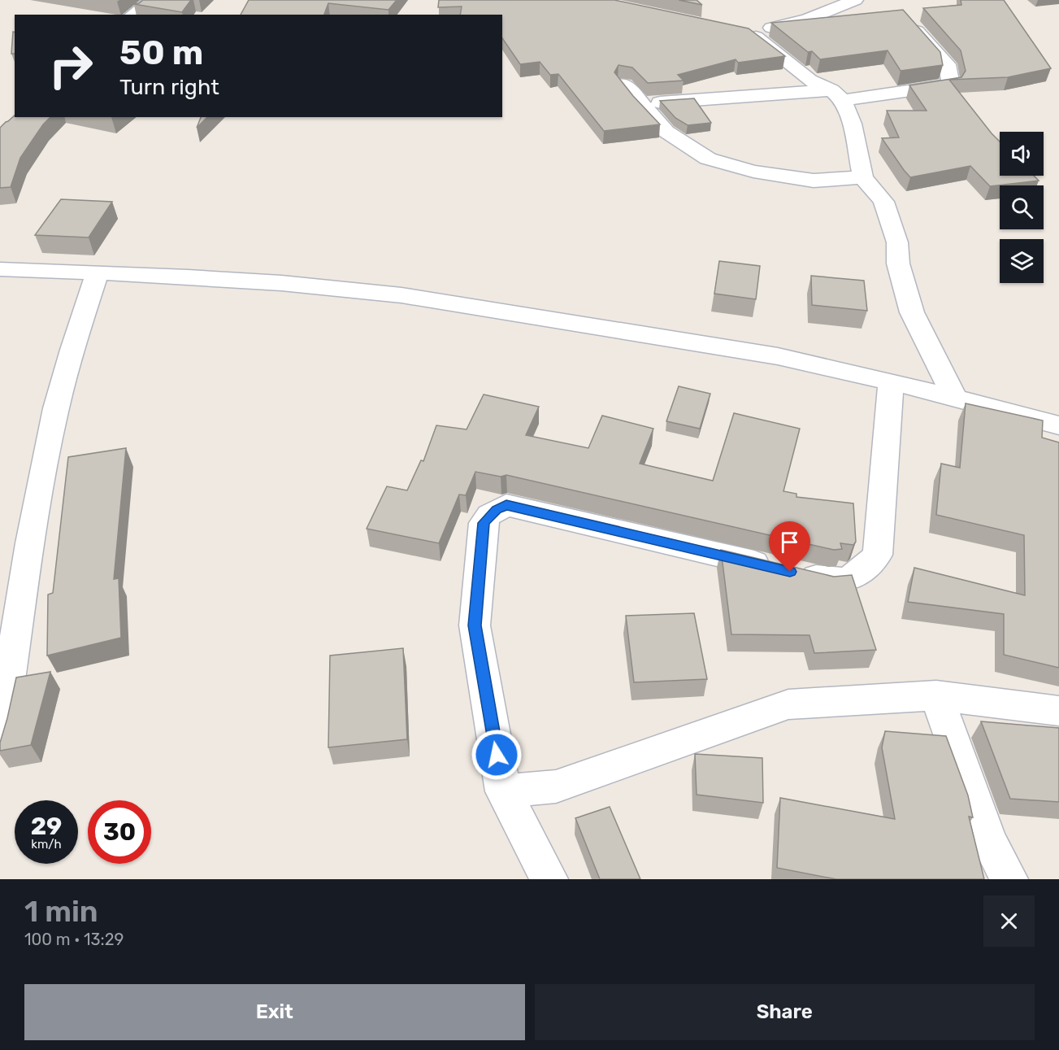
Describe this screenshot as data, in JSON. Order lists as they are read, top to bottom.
{
  "page": {
    "turn": ["50 m", "Turn right"],
    "speed": "29 km/h",
    "limit": "30",
    "heading": ["1 min", "100 m · 13:29"],
    "buttons": ["Exit", "Share"]
  }
}
